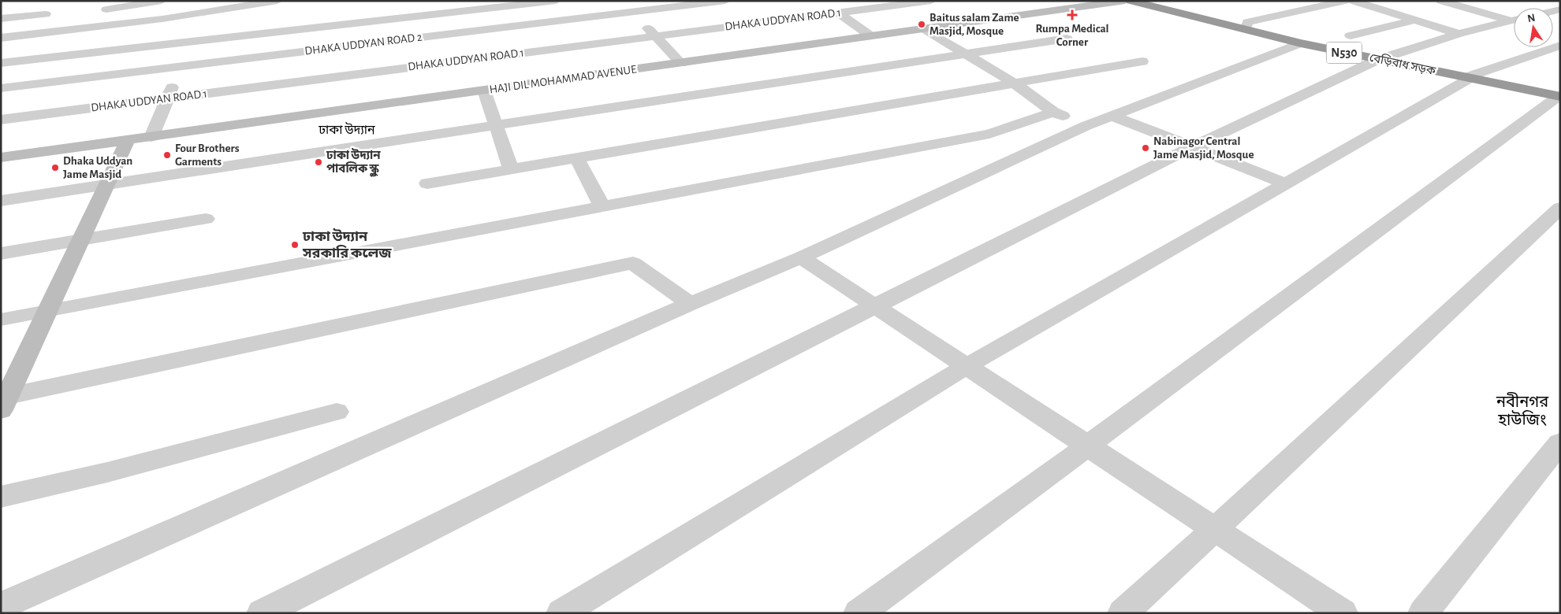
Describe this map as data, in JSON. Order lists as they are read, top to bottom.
{
  "streets": {
    "highway": ["N530", "বেড়িবাধ সড়ক"],
    "street": ["DHAKA UDDYAN ROAD 1", "DHAKA UDDYAN ROAD 2", "HAJI DIL MOHAMMAD AVENUE"]
  },
  "districts": ["ঢাকা উদ্যান", "নবীনগর হাউজিং"],
  "places": {
    "health": ["Rumpa Medical Corner"],
    "other": [
      "Baitus salam Zame Masjid, Mosque",
      "Nabinagor Central Jame Masjid, Mosque",
      "Four Brothers Garments",
      "ঢাকা উদ্যান পাবলিক স্কুল",
      "Dhaka Uddyan Jame Masjid",
      "ঢাকা উদ্যান সরকারি কলেজ"
    ]
  },
  "north": "top"
}
